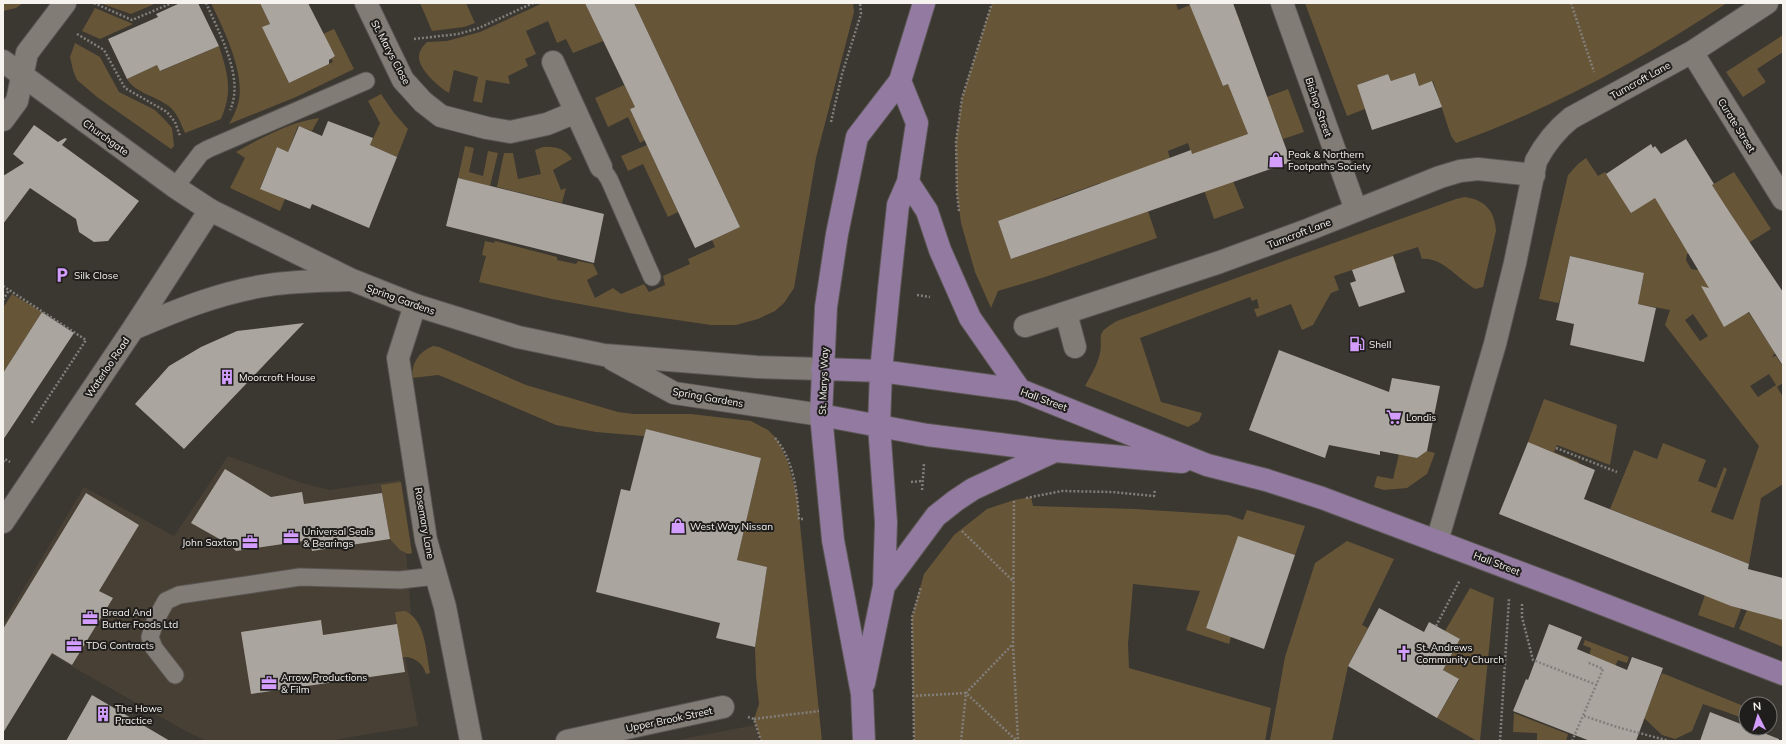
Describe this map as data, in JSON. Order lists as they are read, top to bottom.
{
  "streets": {
    "main road": ["St. Marys Way", "Hall Street"],
    "street": [
      "St. Marys Close",
      "Turncroft Lane",
      "Bishop Street",
      "Curate Street",
      "Churchgate",
      "Spring Gardens",
      "Waterloo Road",
      "Rosemary Lane",
      "Upper Brook Street"
    ]
  },
  "crossings": [
    ["Turncroft Lane", "Bishop Street"],
    ["Turncroft Lane", "Curate Street"],
    ["Turncroft Lane", "Hall Street"],
    ["Churchgate", "Spring Gardens"],
    ["Churchgate", "Waterloo Road"],
    ["Spring Gardens", "Waterloo Road"],
    ["Spring Gardens", "St. Marys Way"],
    ["Spring Gardens", "Hall Street"],
    ["Spring Gardens", "Rosemary Lane"],
    ["St. Marys Way", "Hall Street"]
  ],
  "places": {
    "shop": ["Peak & Northern Footpaths Society", "West Way Nissan"],
    "parking": ["Silk Close"],
    "fuel station": ["Shell"],
    "building": ["Moorcroft House", "The Howe Practice"],
    "supermarket": ["Londis"],
    "office": [
      "Universal Seals & Bearings",
      "John Saxton",
      "Bread And Butter Foods Ltd",
      "TDG Contracts",
      "Arrow Productions & Film"
    ],
    "church": ["St. Andrews Community Church"]
  },
  "north": "top"
}
